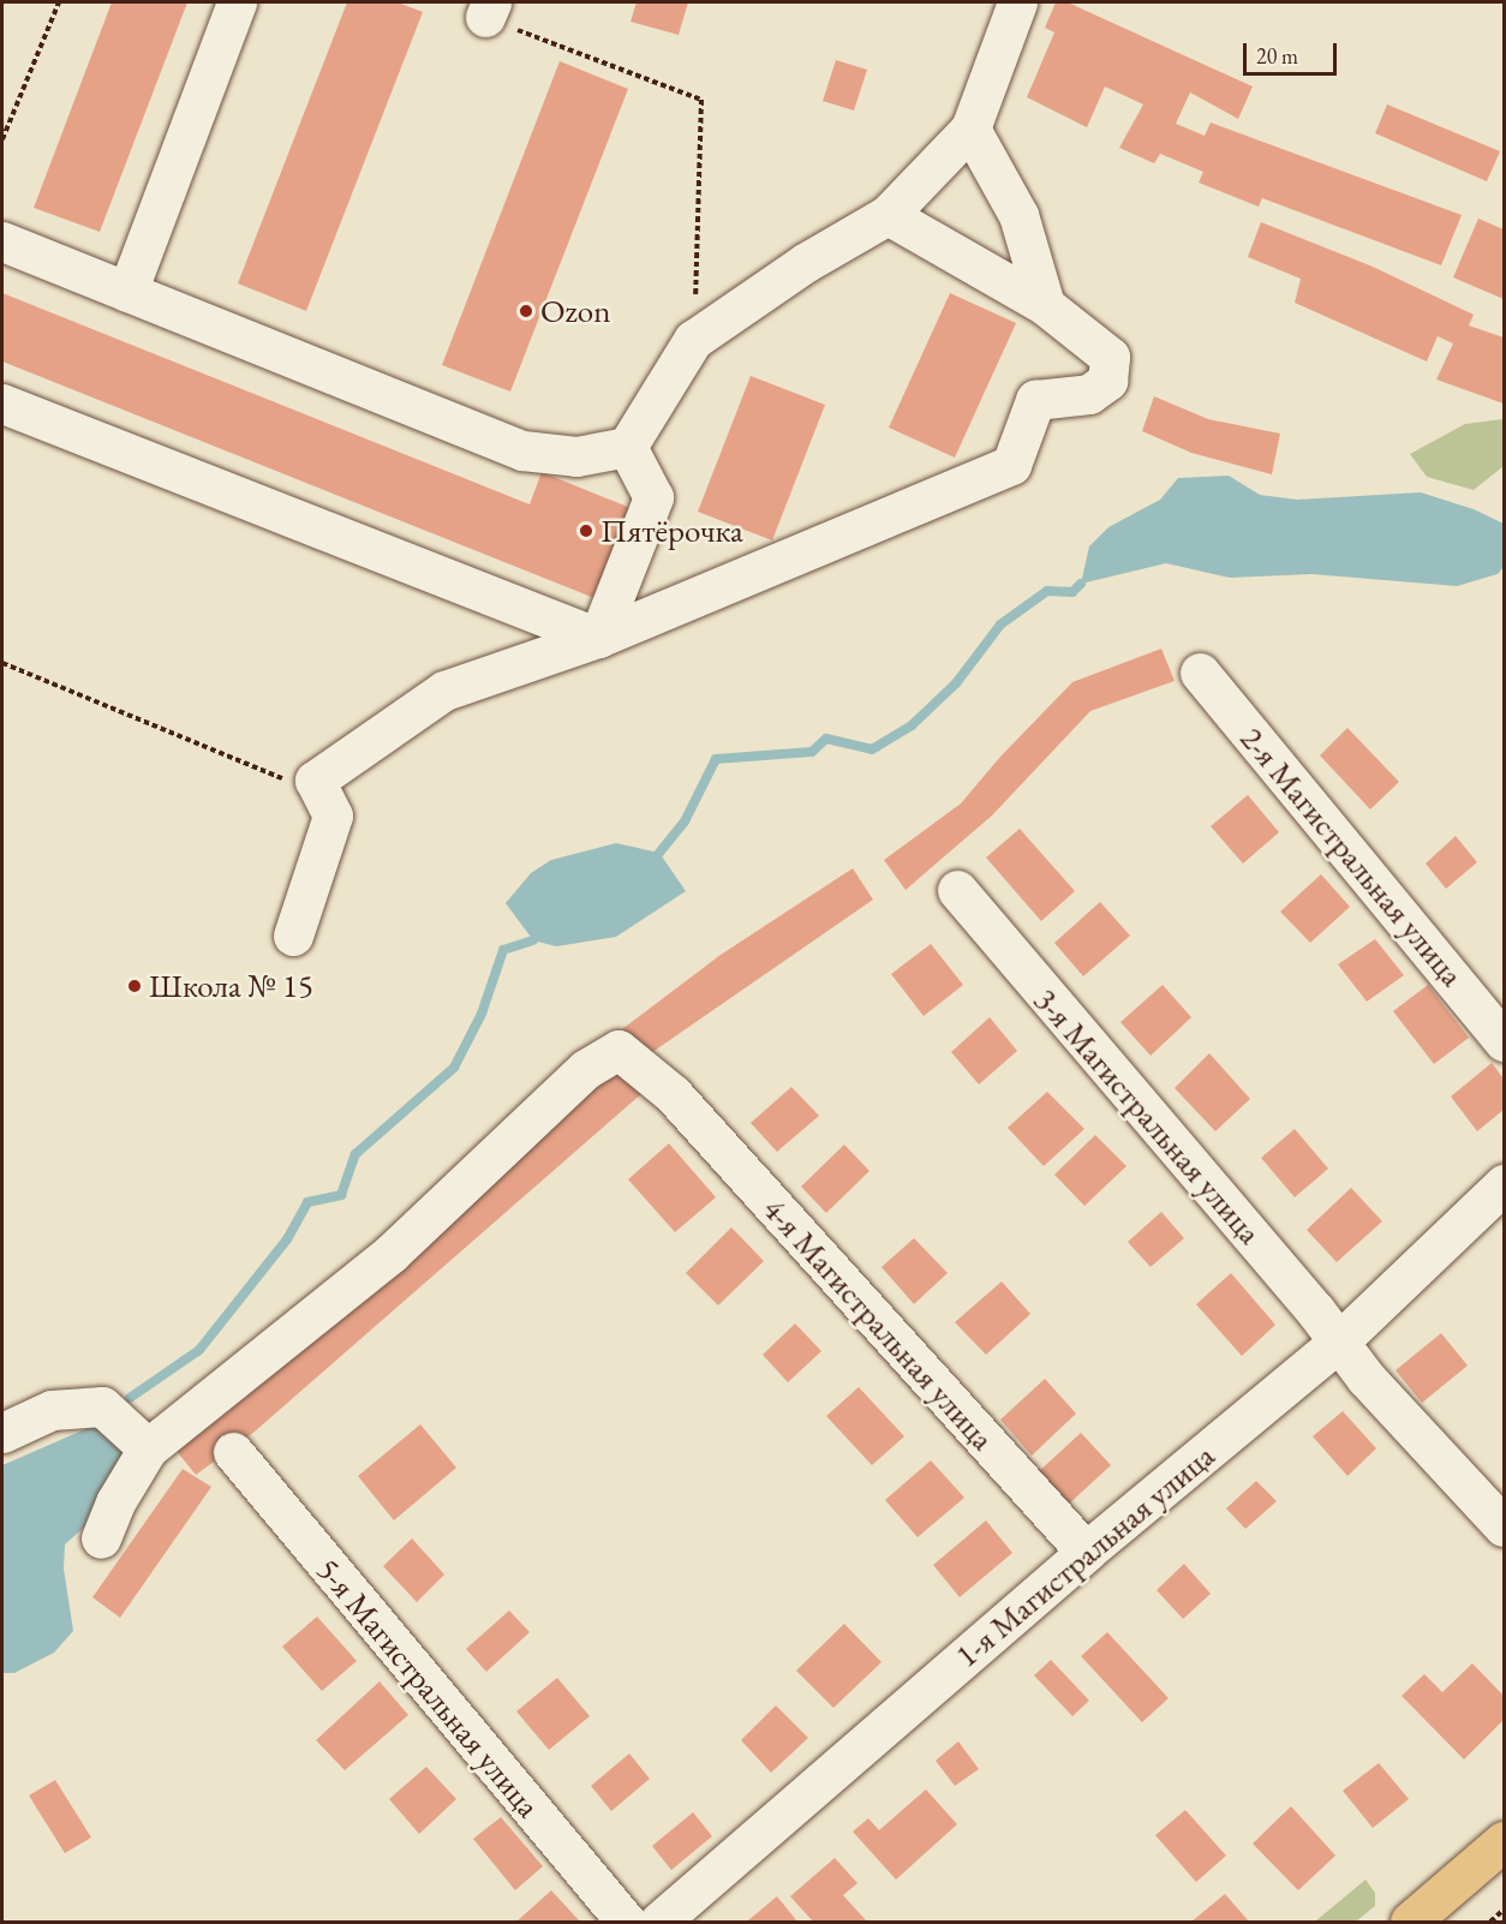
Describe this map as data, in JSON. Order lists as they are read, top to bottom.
{
  "streets": {
    "street": [
      "2-я Магистральная улица",
      "3-я Магистральная улица",
      "4-я Магистральная улица",
      "1-я Магистральная улица",
      "5-я Магистральная улица"
    ]
  },
  "crossings": [
    ["3-я Магистральная улица", "1-я Магистральная улица"],
    ["4-я Магистральная улица", "1-я Магистральная улица"]
  ],
  "places": ["Ozon", "Пятёрочка", "Школа № 15"],
  "scale_bar": "20 m"
}
